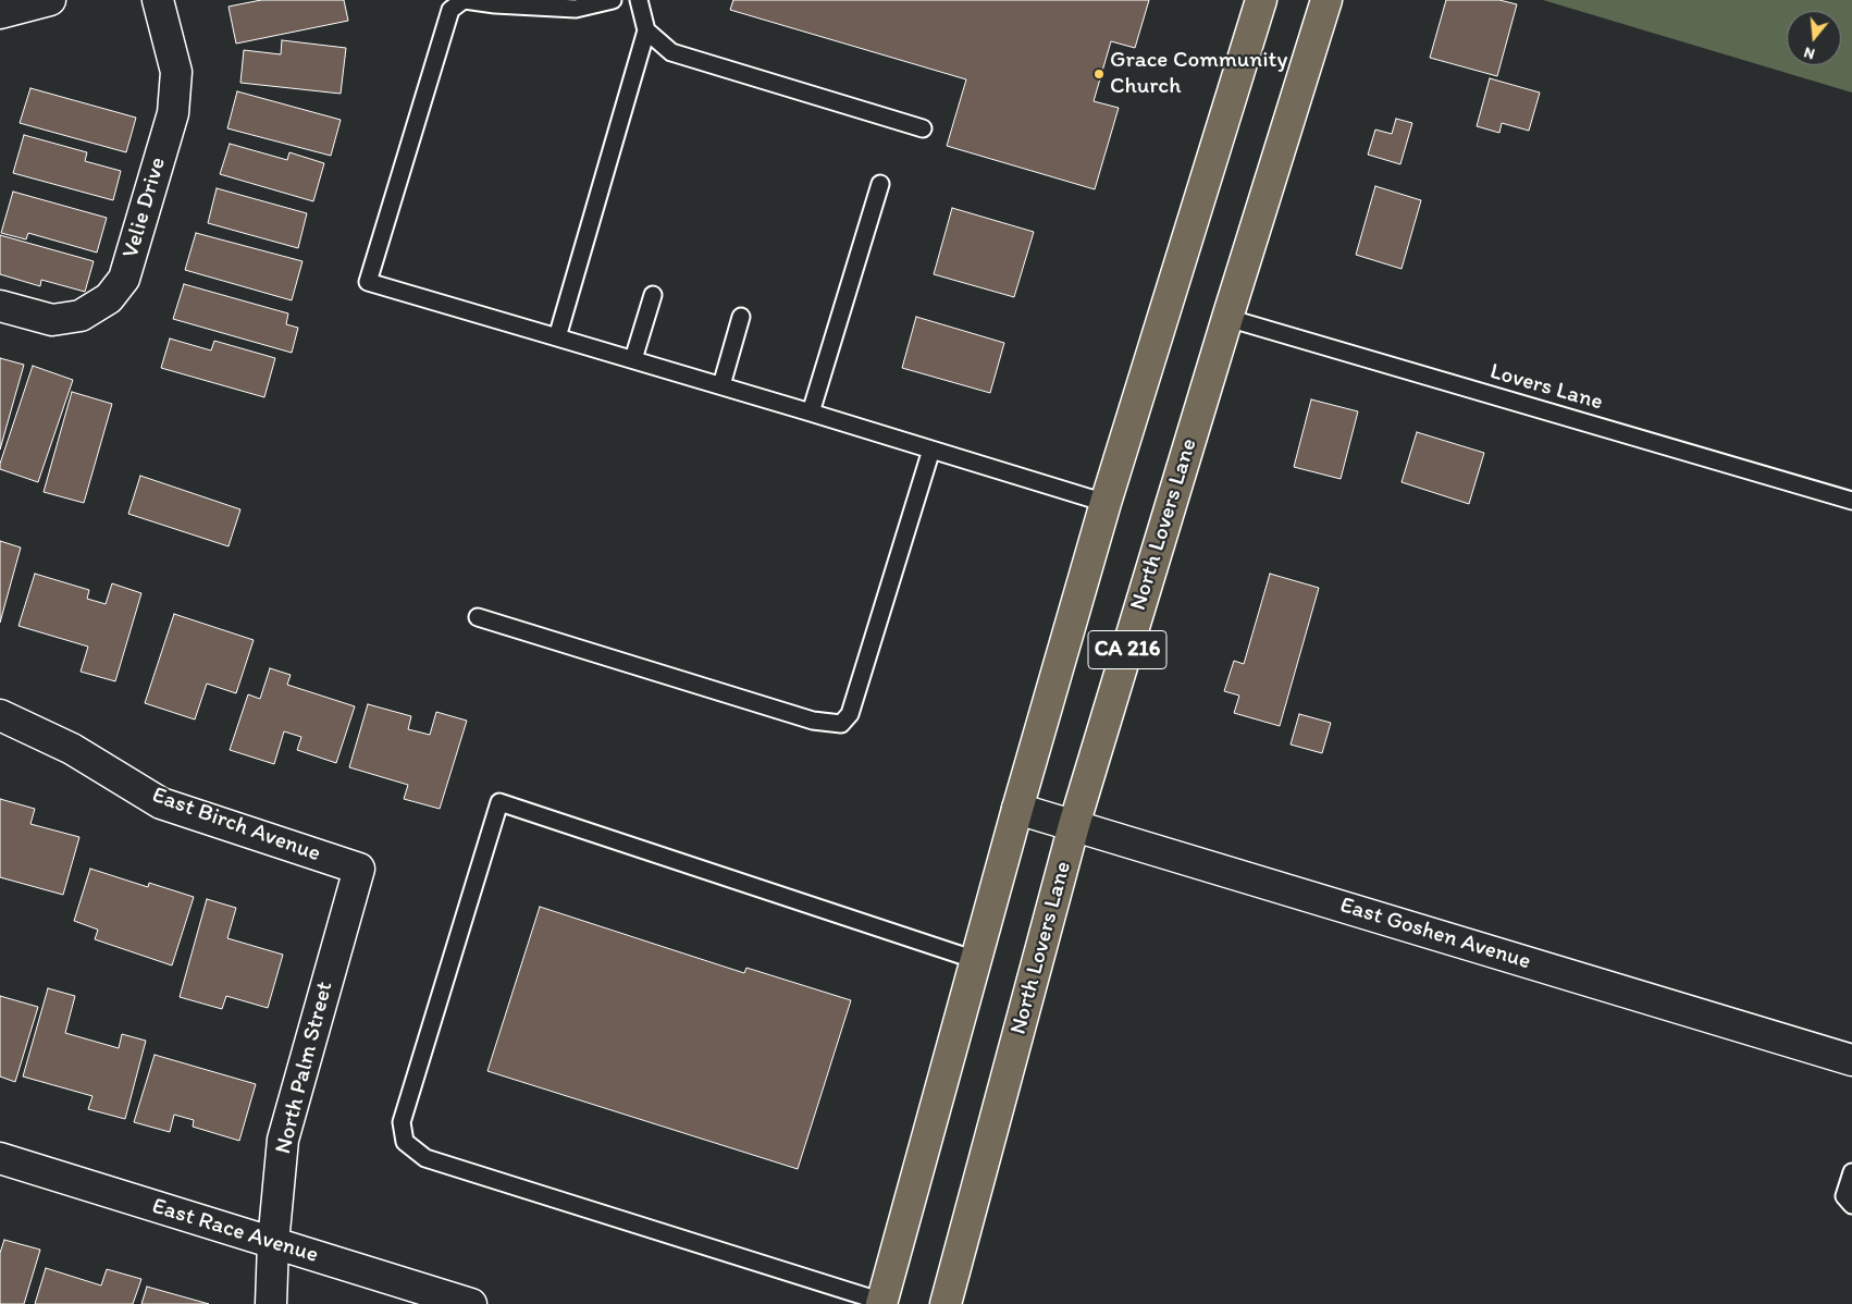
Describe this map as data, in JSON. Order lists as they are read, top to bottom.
{
  "streets": {
    "main road": ["North Lovers Lane", "CA 216"],
    "street": [
      "Velie Drive",
      "East Birch Avenue",
      "East Goshen Avenue",
      "North Palm Street",
      "East Race Avenue"
    ],
    "lane": ["Lovers Lane"]
  },
  "crossings": [
    ["Lovers Lane", "North Lovers Lane"],
    ["North Lovers Lane", "East Goshen Avenue"],
    ["CA 216", "East Goshen Avenue"],
    ["East Birch Avenue", "North Palm Street"],
    ["North Palm Street", "East Race Avenue"]
  ],
  "places": ["Grace Community Church"],
  "north": "bottom"
}
